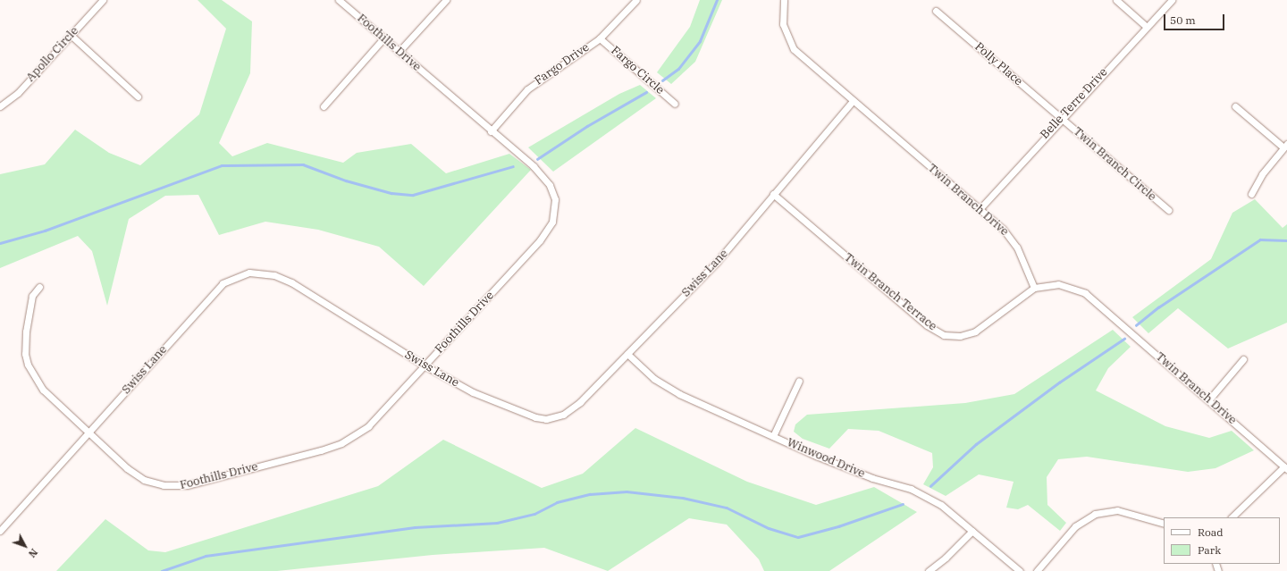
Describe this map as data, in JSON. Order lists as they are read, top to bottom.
{
  "streets": {
    "street": [
      "Foothills Drive",
      "Apollo Circle",
      "Fargo Drive",
      "Polly Place",
      "Fargo Circle",
      "Belle Terre Drive",
      "Twin Branch Circle",
      "Twin Branch Drive",
      "Swiss Lane",
      "Twin Branch Terrace",
      "Winwood Drive"
    ]
  },
  "crossings": [
    ["Foothills Drive", "Fargo Drive"],
    ["Foothills Drive", "Swiss Lane"],
    ["Fargo Drive", "Fargo Circle"],
    ["Polly Place", "Belle Terre Drive"],
    ["Polly Place", "Twin Branch Circle"],
    ["Belle Terre Drive", "Twin Branch Circle"],
    ["Belle Terre Drive", "Twin Branch Drive"],
    ["Twin Branch Drive", "Swiss Lane"],
    ["Twin Branch Drive", "Twin Branch Terrace"],
    ["Swiss Lane", "Twin Branch Terrace"],
    ["Swiss Lane", "Winwood Drive"]
  ],
  "legend": ["Road", "Park"],
  "scale_bar": "50 m",
  "north": "bottom right"
}
